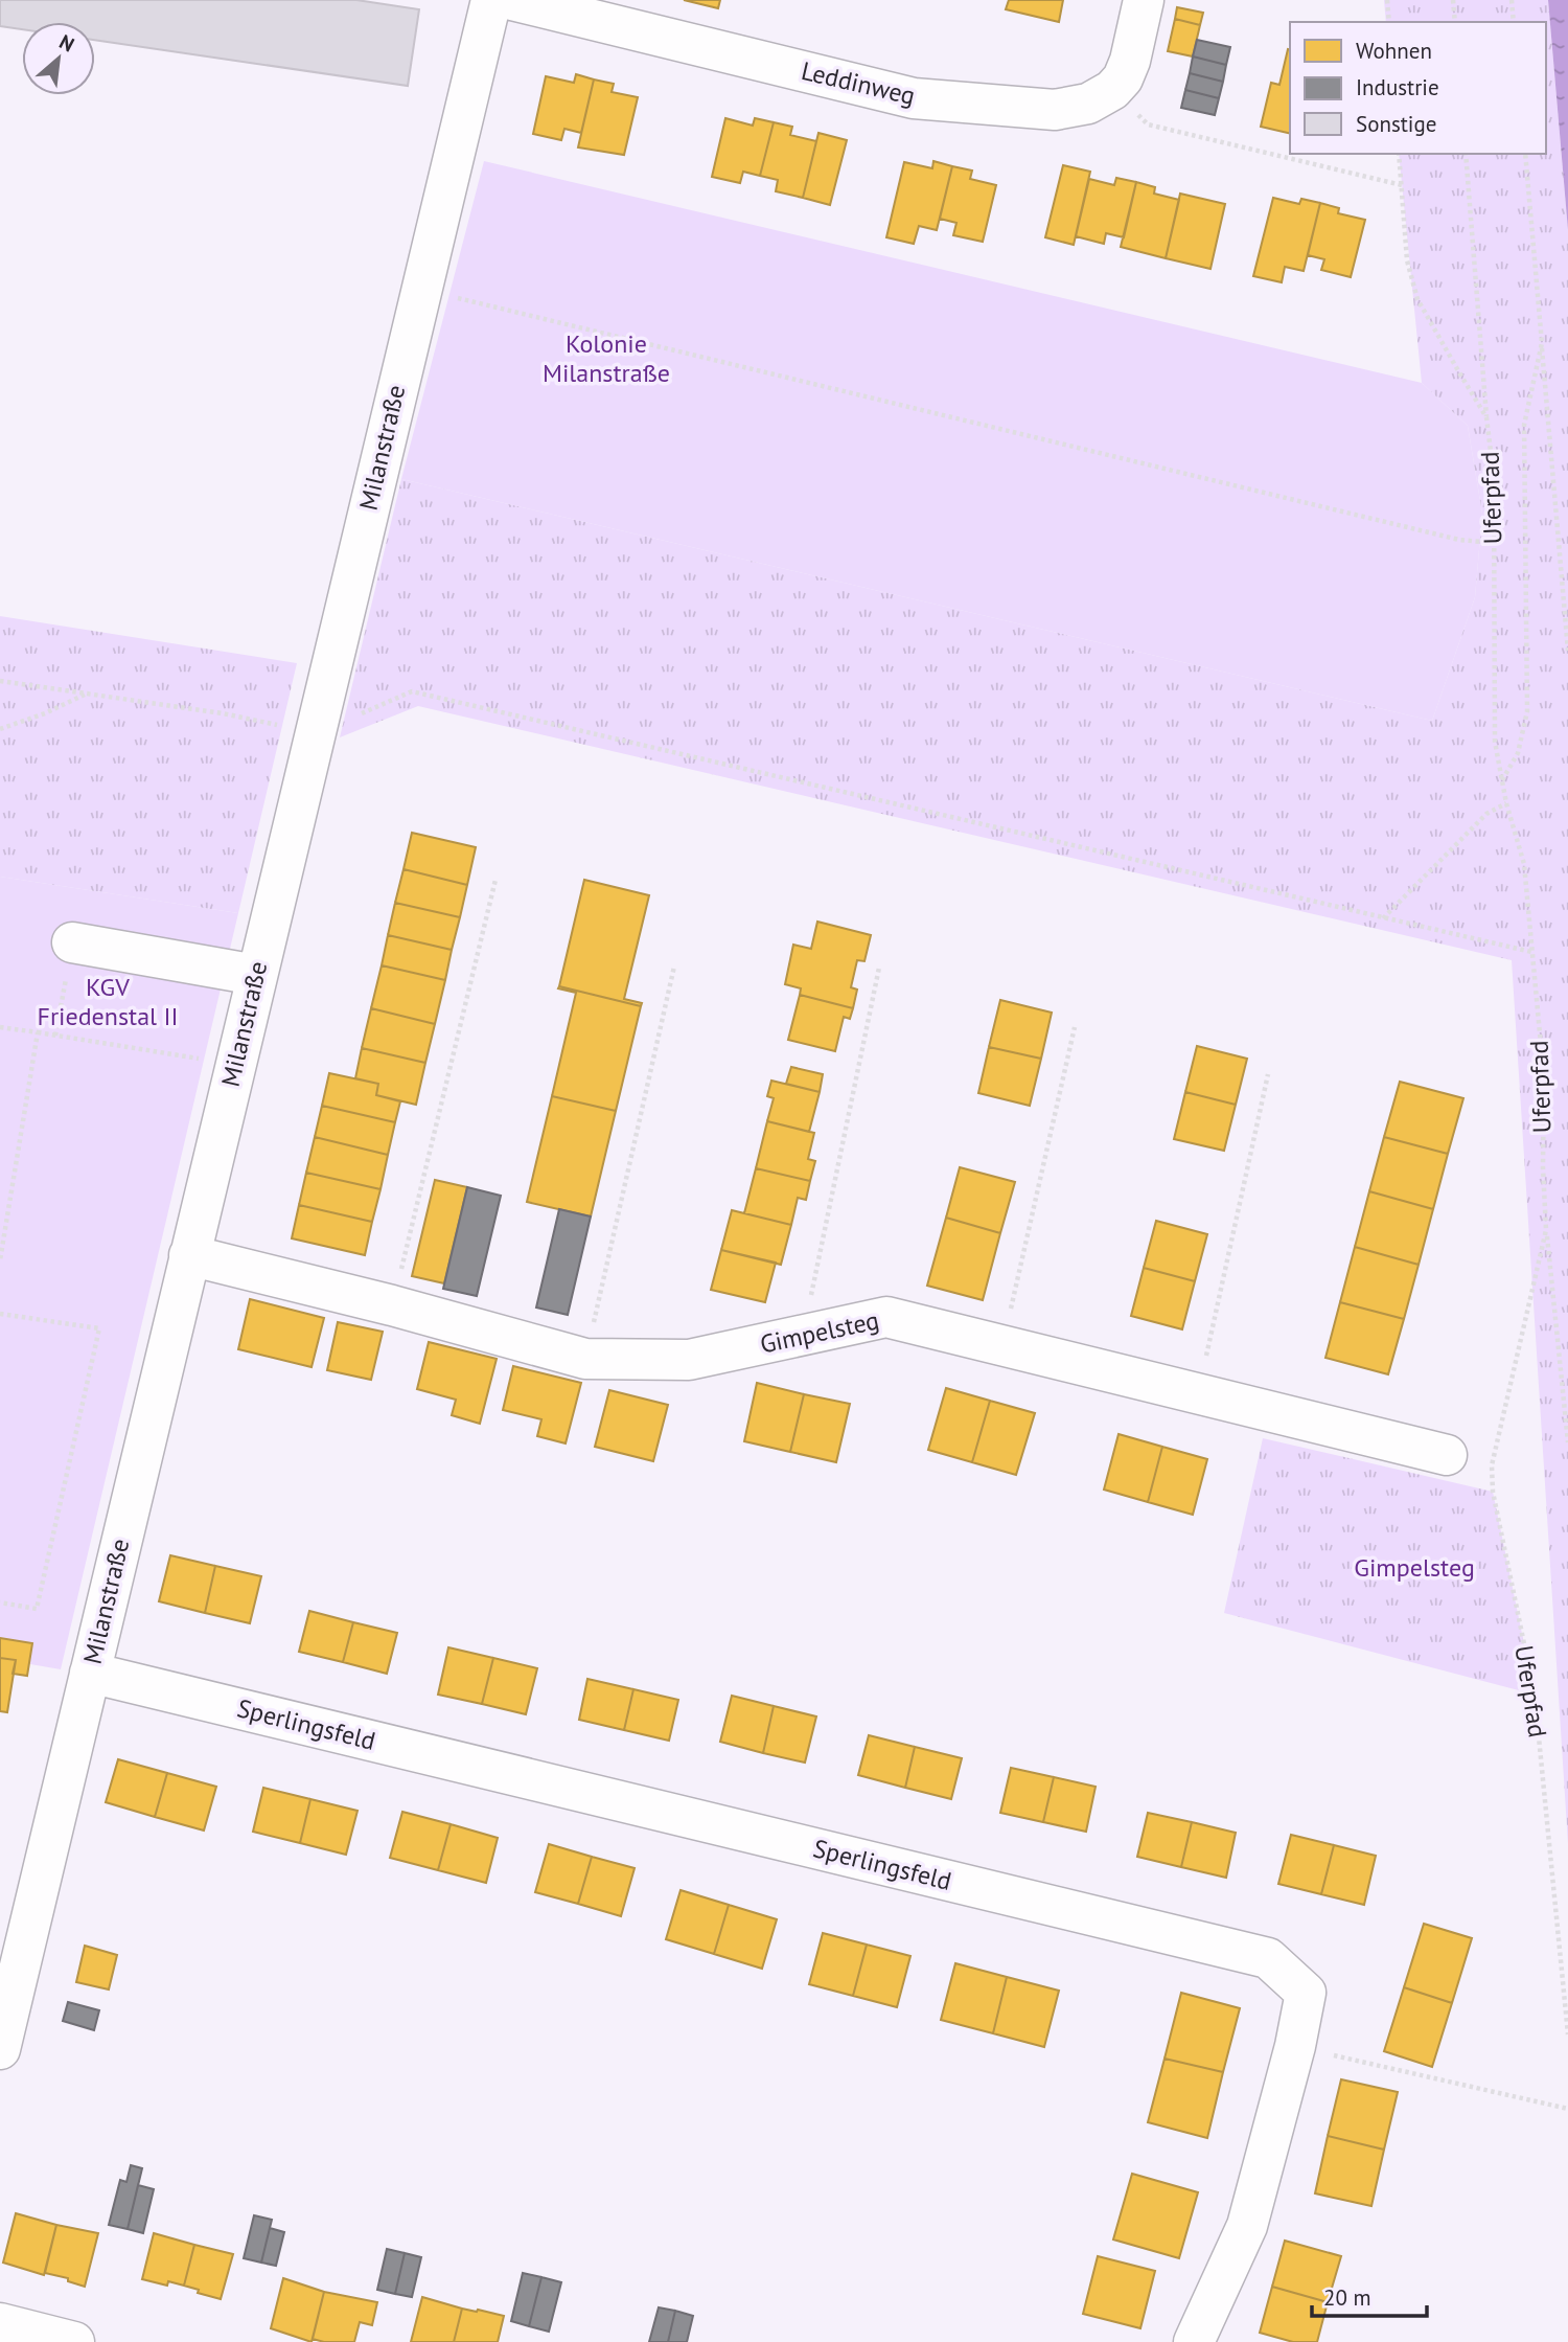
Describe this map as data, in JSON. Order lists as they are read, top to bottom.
{
  "streets": {
    "street": [
      "Leddinweg",
      "Milanstraße",
      "Gimpelsteg",
      "Sperlingsfeld"
    ],
    "path": ["Uferpfad"]
  },
  "crossings": [
    ["Milanstraße", "Gimpelsteg"],
    ["Milanstraße", "Sperlingsfeld"]
  ],
  "parks": ["Kolonie Milanstraße", "KGV Friedenstal II", "Gimpelsteg"],
  "legend": ["Wohnen", "Industrie", "Sonstige"],
  "scale_bar": "20 m",
  "north": "top right"
}
